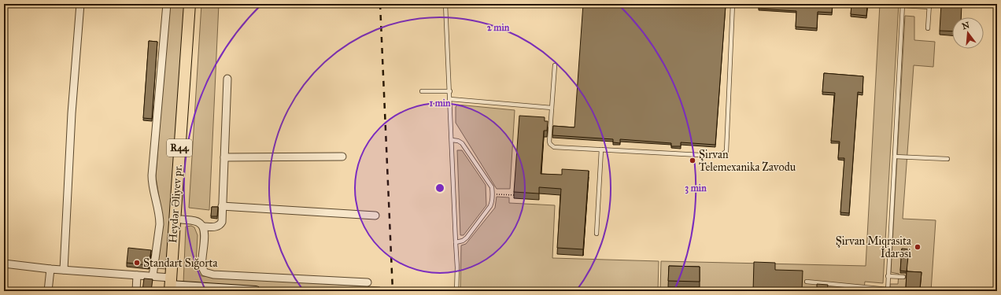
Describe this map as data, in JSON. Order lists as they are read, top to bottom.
{
  "streets": {
    "main road": ["R44", "Heydər Əliyev pr."]
  },
  "places": ["Şirvan Telemexanika Zavodu", "Şirvan Miqrasita İdarəsi", "Standart Sığorta"],
  "north": "top",
  "rings": ["2 min", "1 min", "3 min"]
}
